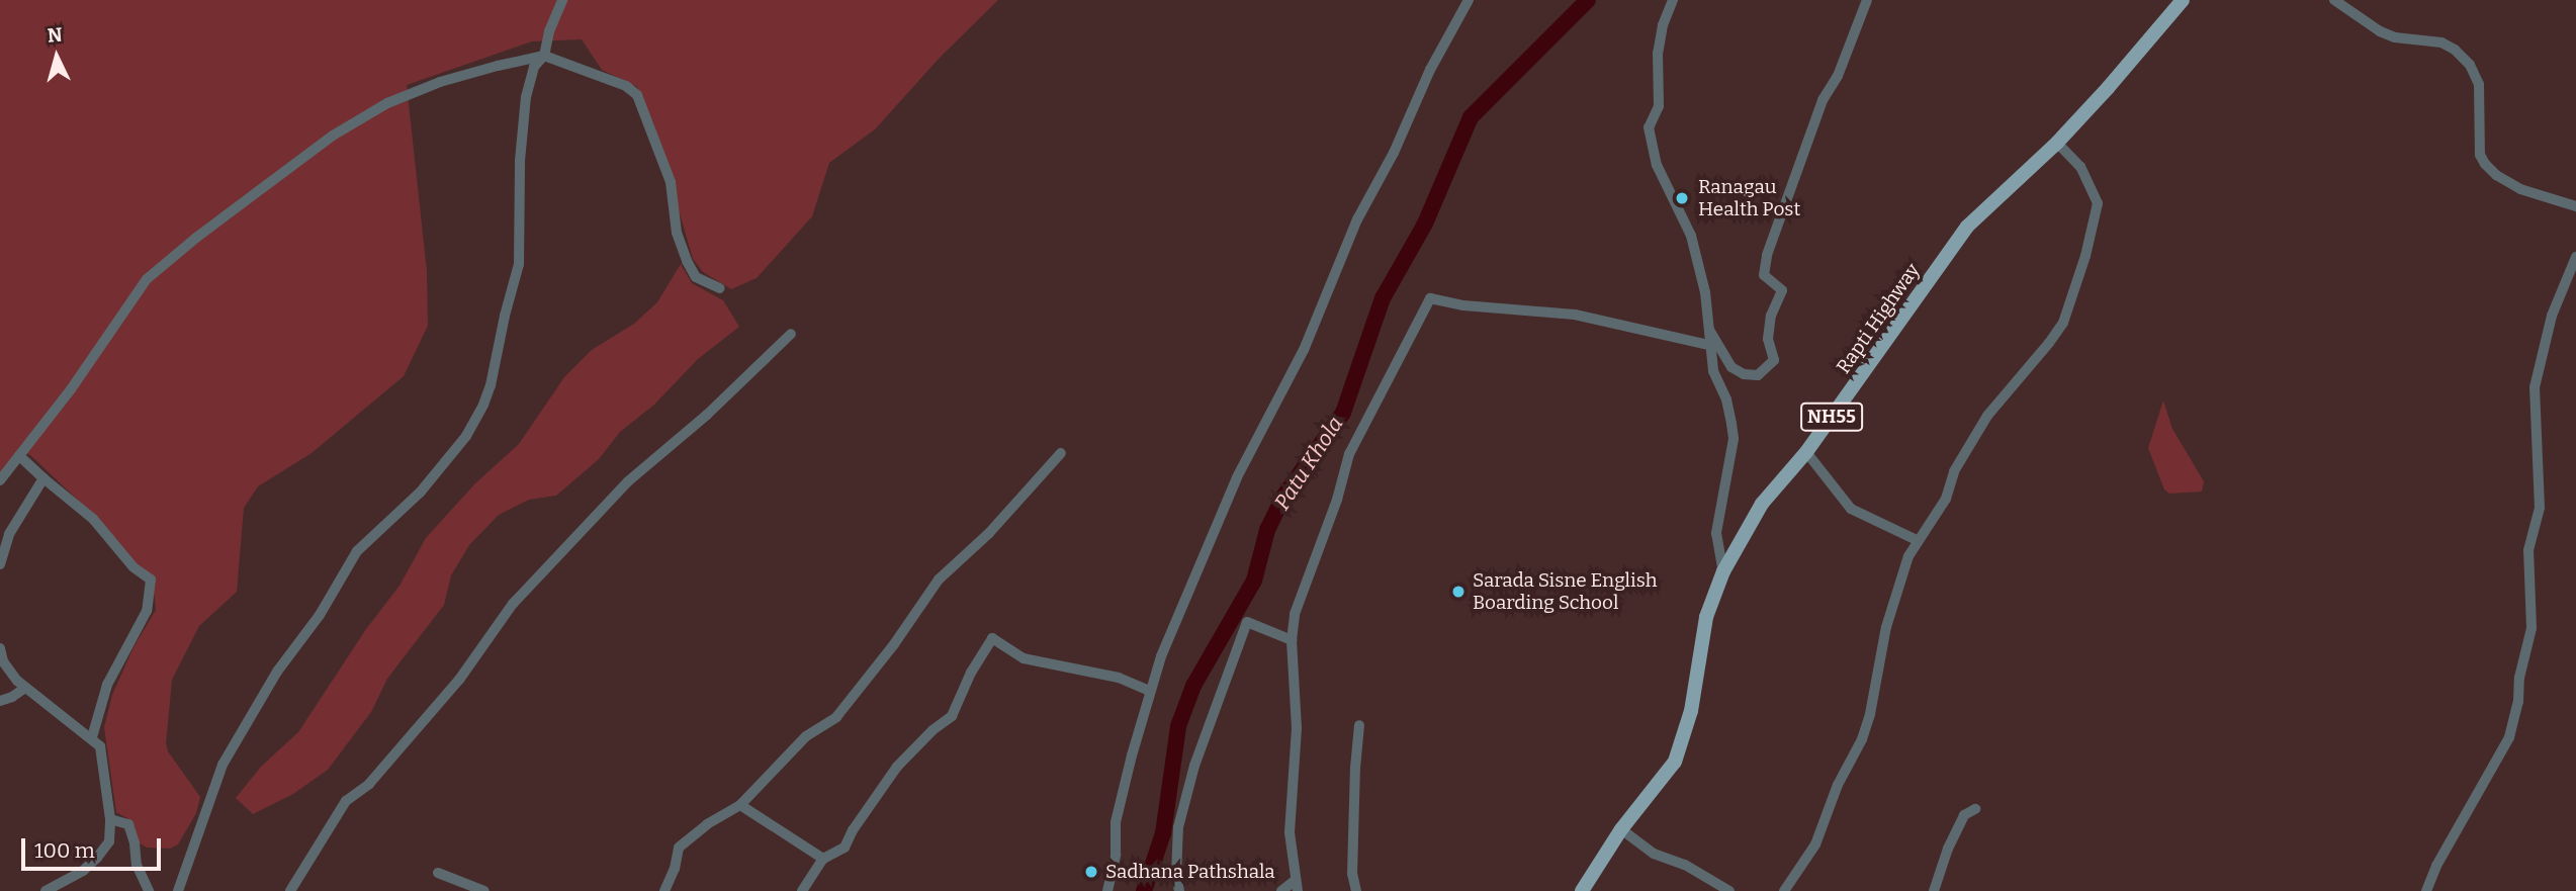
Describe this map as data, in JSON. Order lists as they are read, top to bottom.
{
  "streets": {
    "main road": ["Rapti Highway", "NH55"]
  },
  "water": ["Patu Khola"],
  "places": ["Ranagau Health Post", "Sarada Sisne English Boarding School", "Sadhana Pathshala"],
  "scale_bar": "100 m",
  "north": "top"
}
